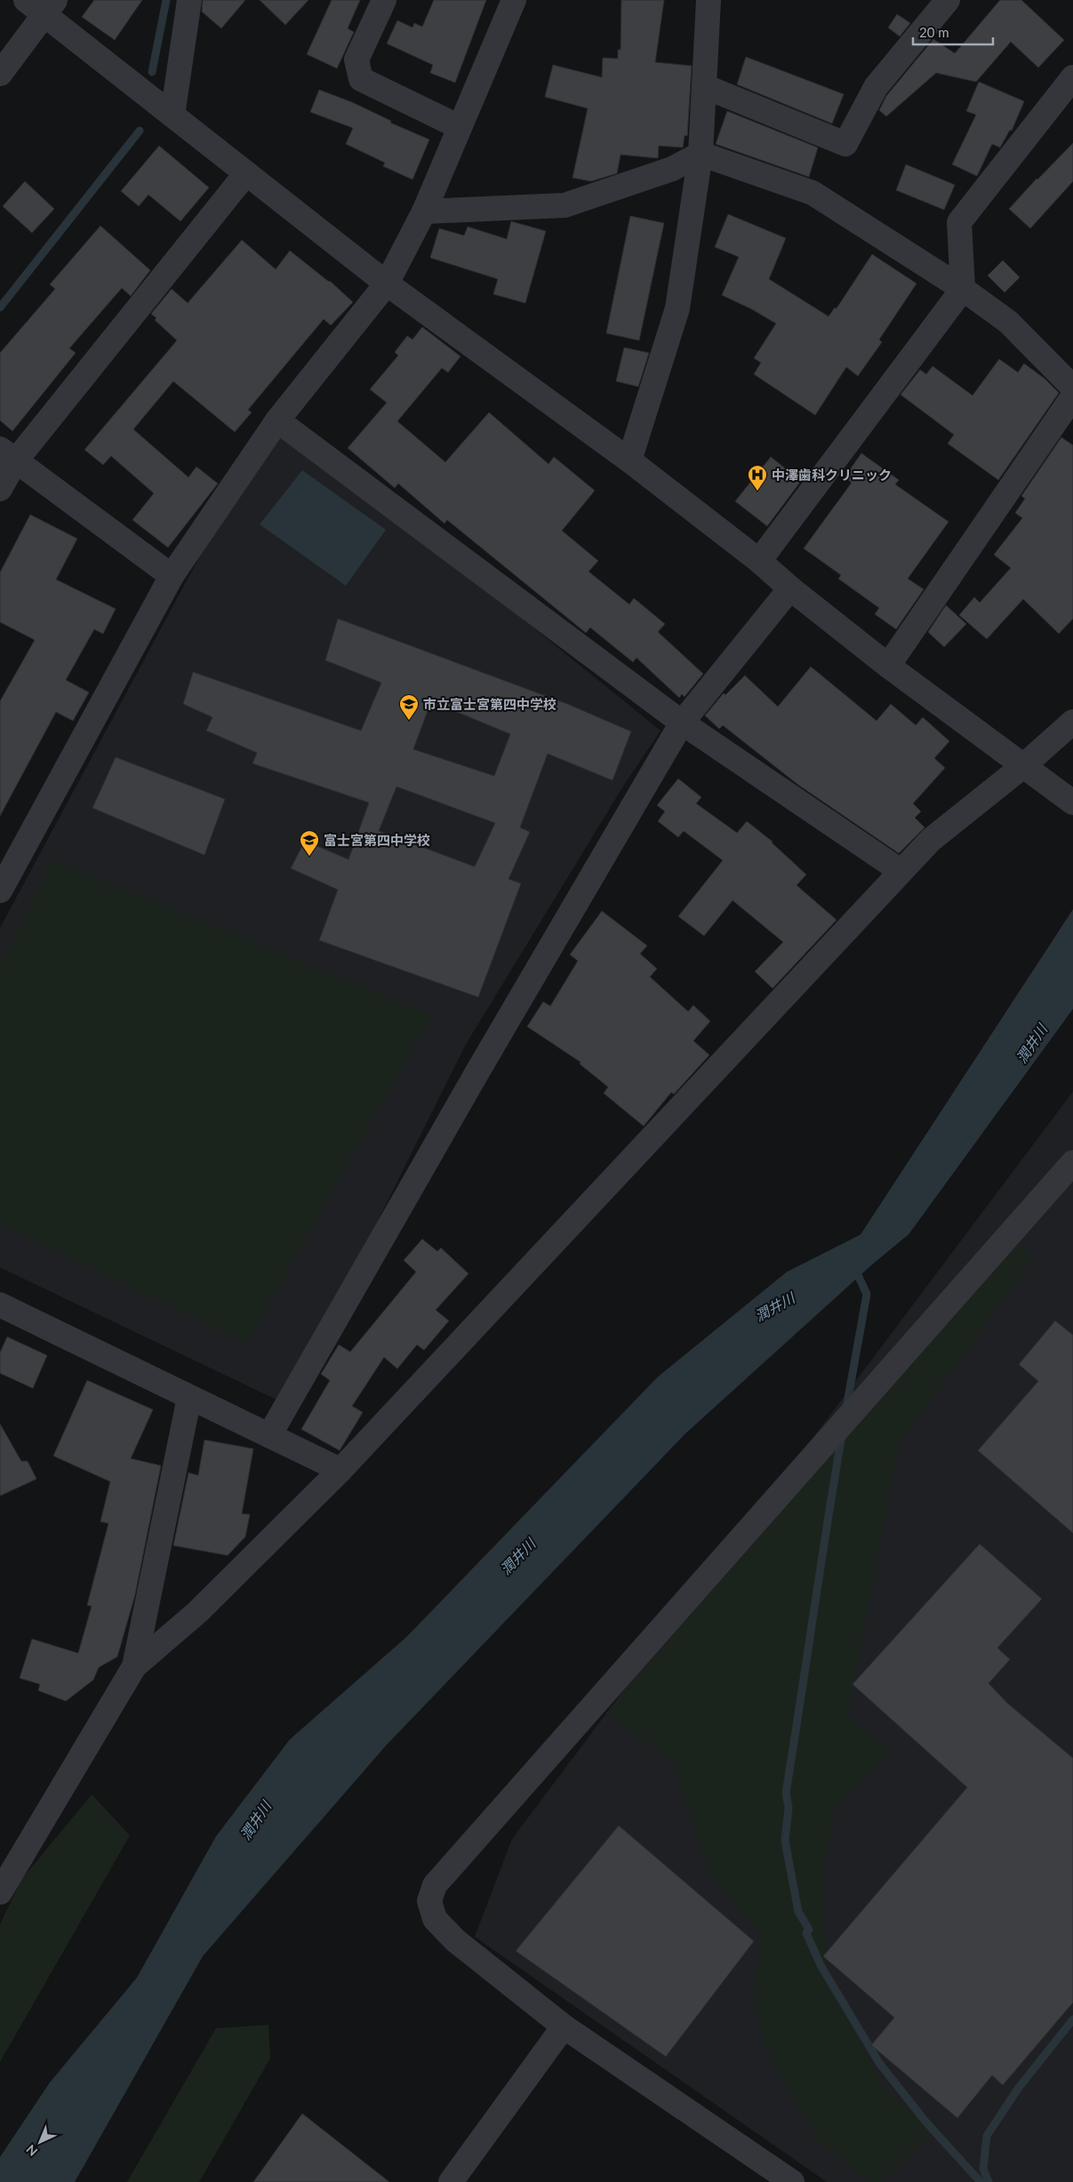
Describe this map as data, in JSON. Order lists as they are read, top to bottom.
{
  "water": ["潤井川"],
  "places": {
    "hospital": ["中澤歯科クリニック"],
    "school or university": ["市立富士宮第四中学校", "富士宮第四中学校"]
  },
  "scale_bar": "20 m",
  "north": "bottom left"
}
